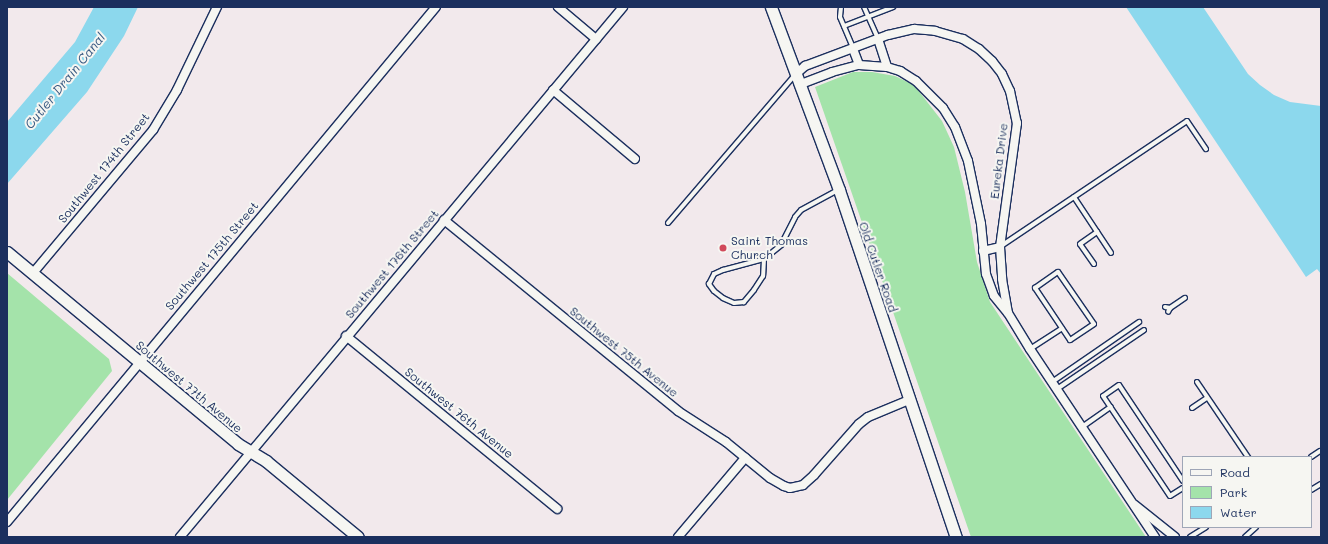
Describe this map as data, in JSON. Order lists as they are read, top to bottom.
{
  "streets": {
    "main road": ["Old Cutler Road", "Southwest 77th Avenue"],
    "street": [
      "Eureka Drive",
      "Southwest 174th Street",
      "Southwest 175th Street",
      "Southwest 176th Street",
      "Southwest 75th Avenue",
      "Southwest 76th Avenue"
    ]
  },
  "crossings": [
    ["Eureka Drive", "Old Cutler Road"],
    ["Southwest 174th Street", "Southwest 77th Avenue"],
    ["Southwest 175th Street", "Southwest 77th Avenue"],
    ["Southwest 176th Street", "Southwest 75th Avenue"],
    ["Southwest 176th Street", "Southwest 77th Avenue"],
    ["Southwest 176th Street", "Southwest 76th Avenue"],
    ["Old Cutler Road", "Southwest 75th Avenue"]
  ],
  "water": ["Cutler Drain Canal"],
  "places": ["Saint Thomas Church"],
  "legend": ["Road", "Park", "Water"]
}
